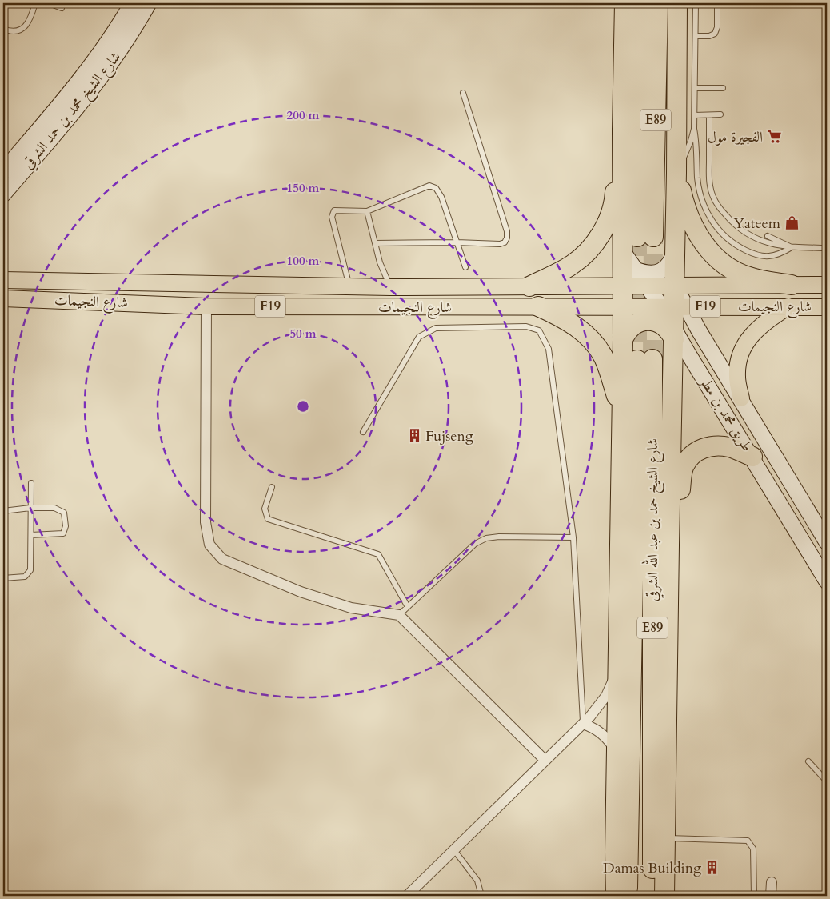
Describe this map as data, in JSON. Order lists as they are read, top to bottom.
{
  "streets": {
    "highway": ["E89", "شارع الشيخ حمد بن عبد الله الشرقي"],
    "main road": ["شارع النجيمات", "F19"],
    "street": ["شارع الشيخ محمد بن حمد الشرقي", "طريق محمد بن مطر"]
  },
  "crossings": [
    ["شارع النجيمات", "طريق محمد بن مطر"]
  ],
  "places": {
    "supermarket": ["الفجيرة مول"],
    "shop": ["Yateem"],
    "building": ["Fujseng", "Damas Building"]
  },
  "rings": [
    "200 m",
    "150 m",
    "100 m",
    "50 m"
  ]
}
